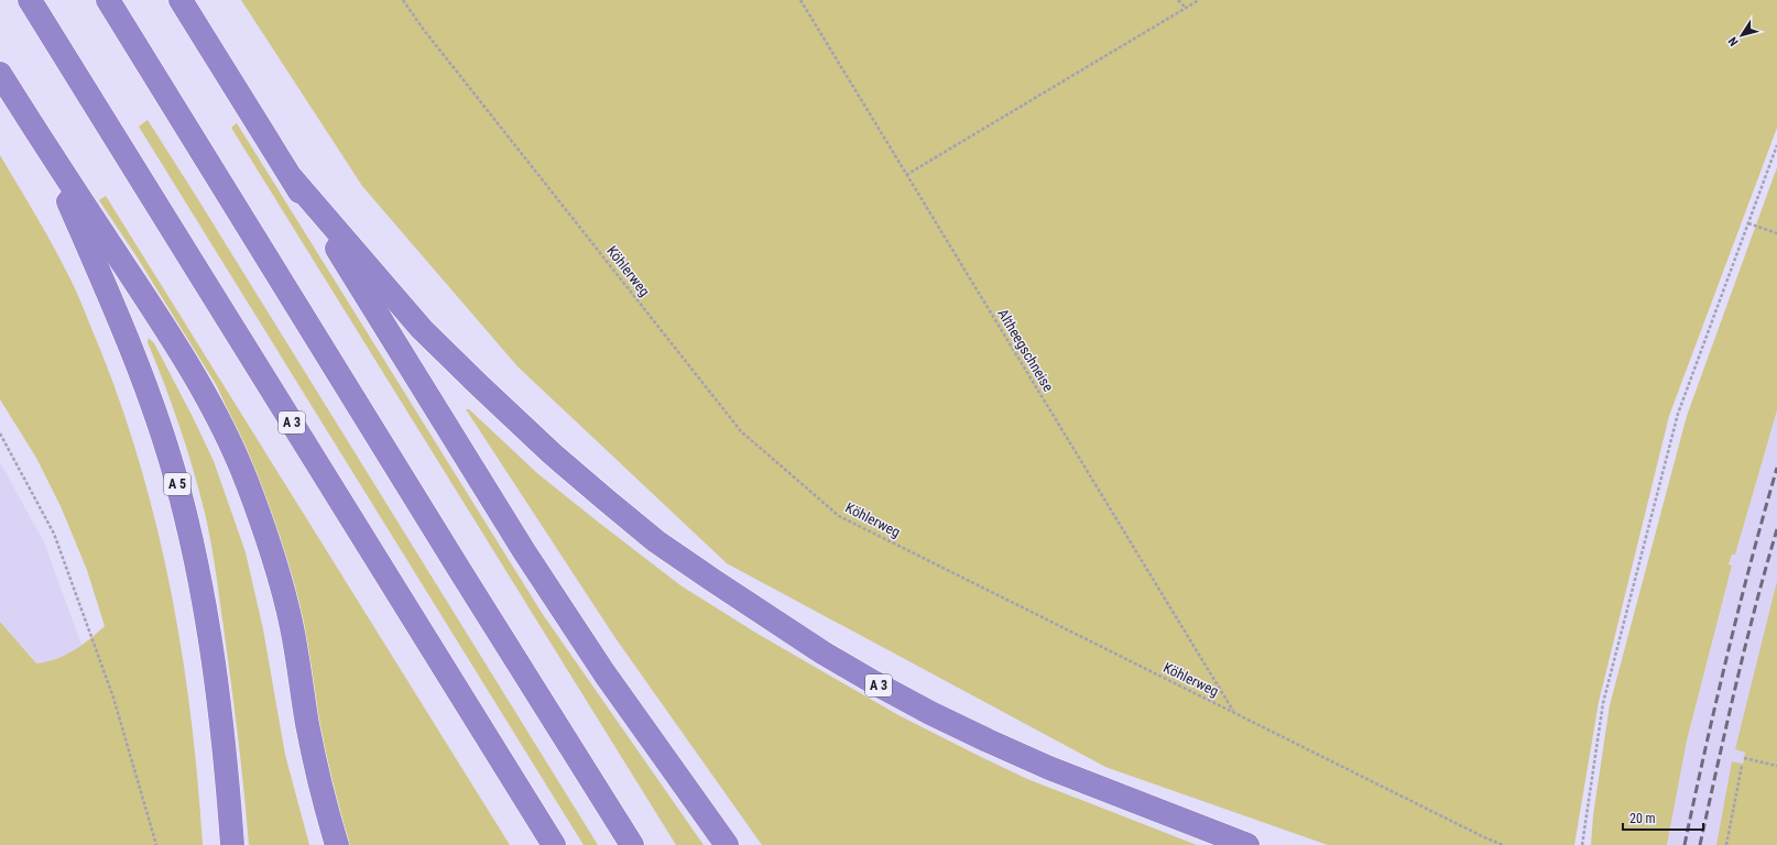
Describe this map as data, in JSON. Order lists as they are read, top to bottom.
{
  "streets": {
    "highway": ["A 3", "A 5"],
    "path": ["Köhlerweg", "Altheegschneise"]
  },
  "crossings": [
    ["Köhlerweg", "Altheegschneise"]
  ],
  "scale_bar": "20 m",
  "north": "bottom left"
}
